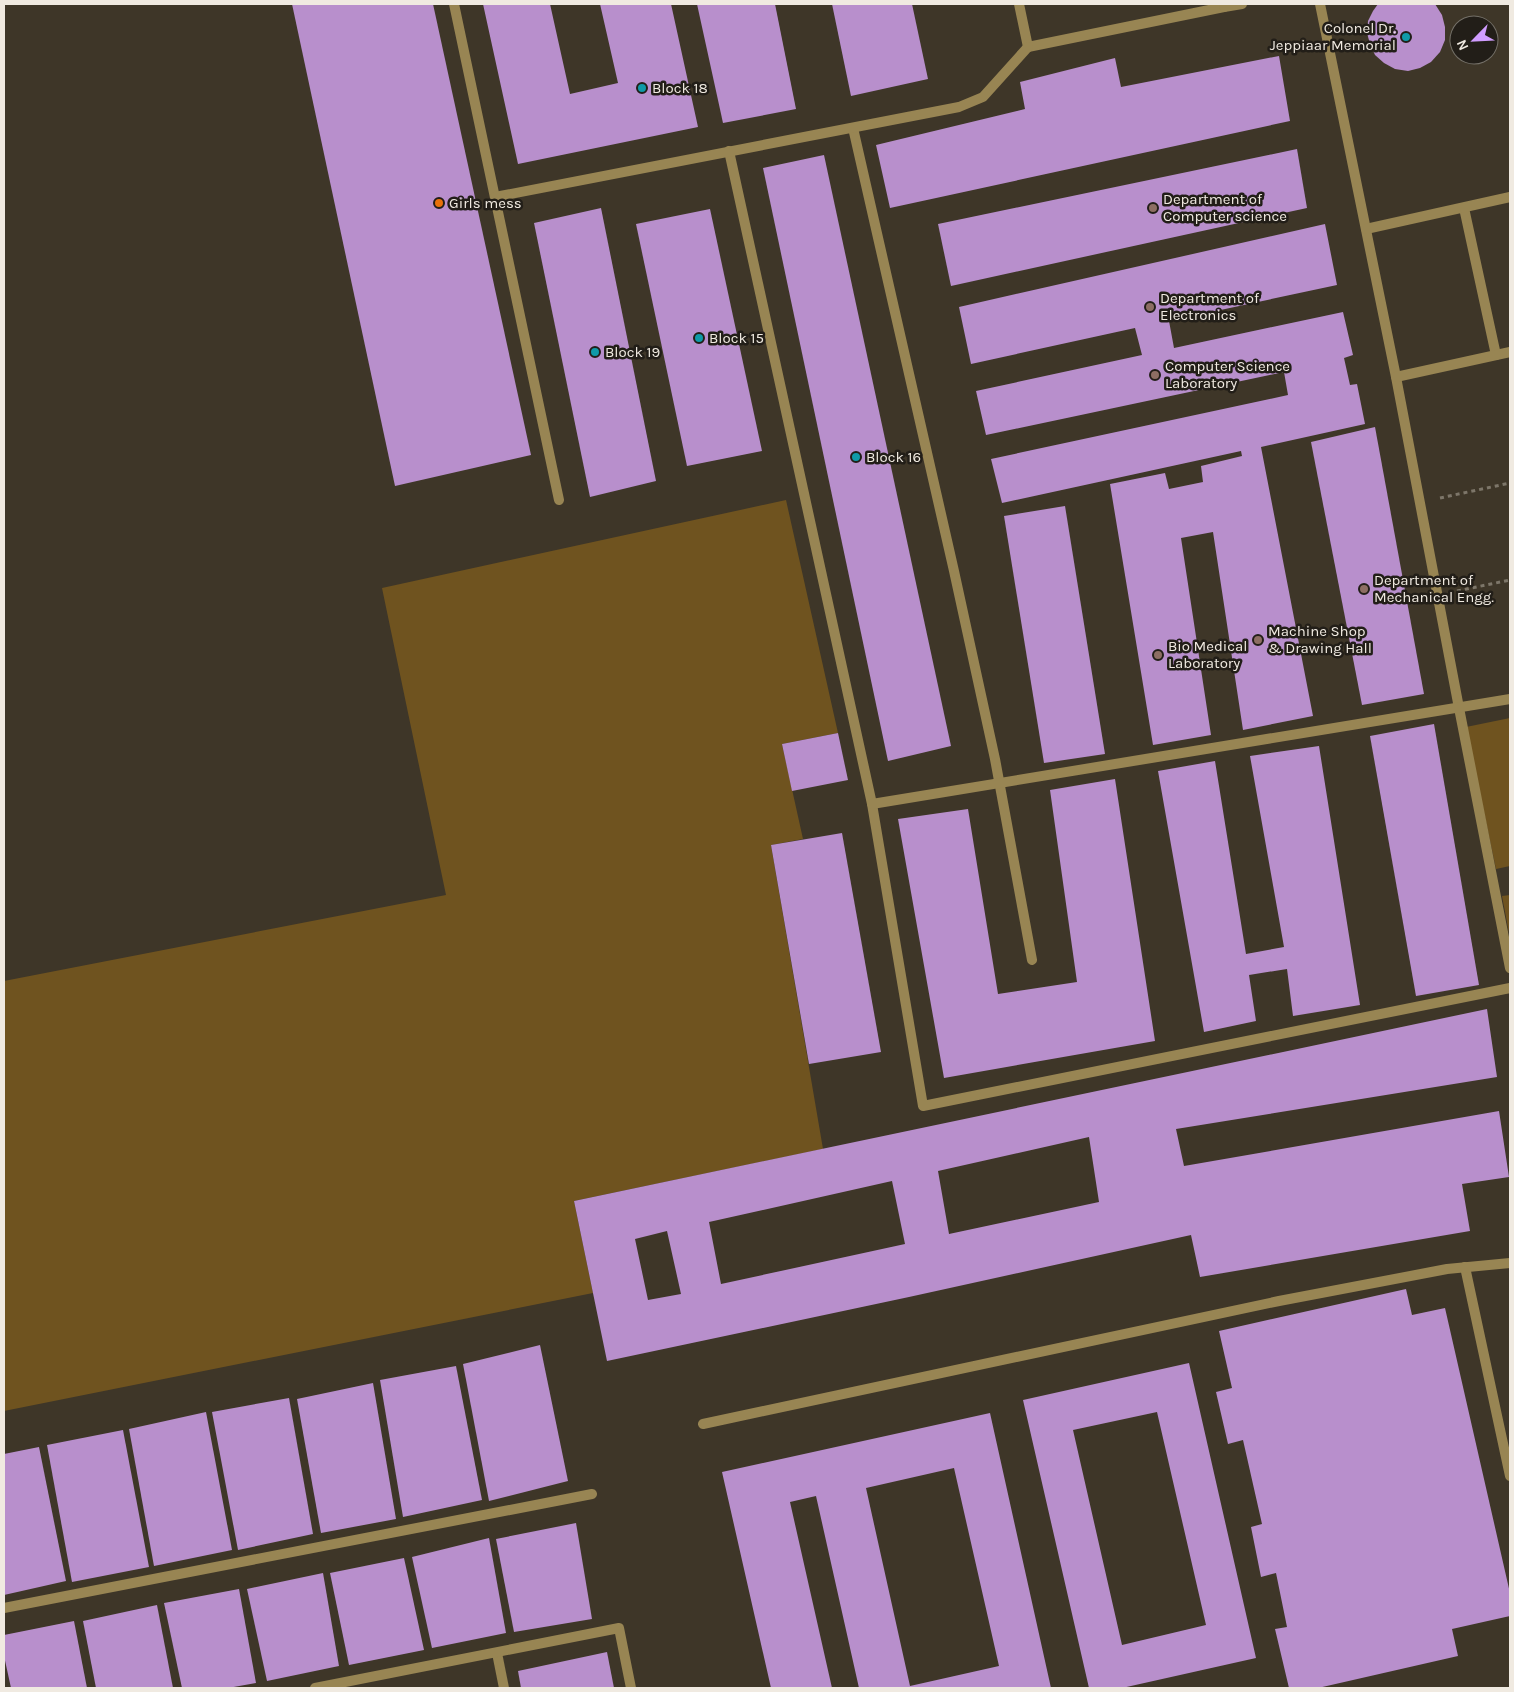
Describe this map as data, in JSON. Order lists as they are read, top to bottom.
{
  "places": [
    "Colonel Dr. Jeppiaar Memorial",
    "Block 18",
    "Girls mess",
    "Department of Computer science",
    "Department of Electronics",
    "Block 15",
    "Block 19",
    "Computer Science Laboratory",
    "Block 16",
    "Department of Mechanical Engg.",
    "Machine Shop & Drawing Hall",
    "Bio Medical Laboratory"
  ],
  "north": "bottom left"
}
